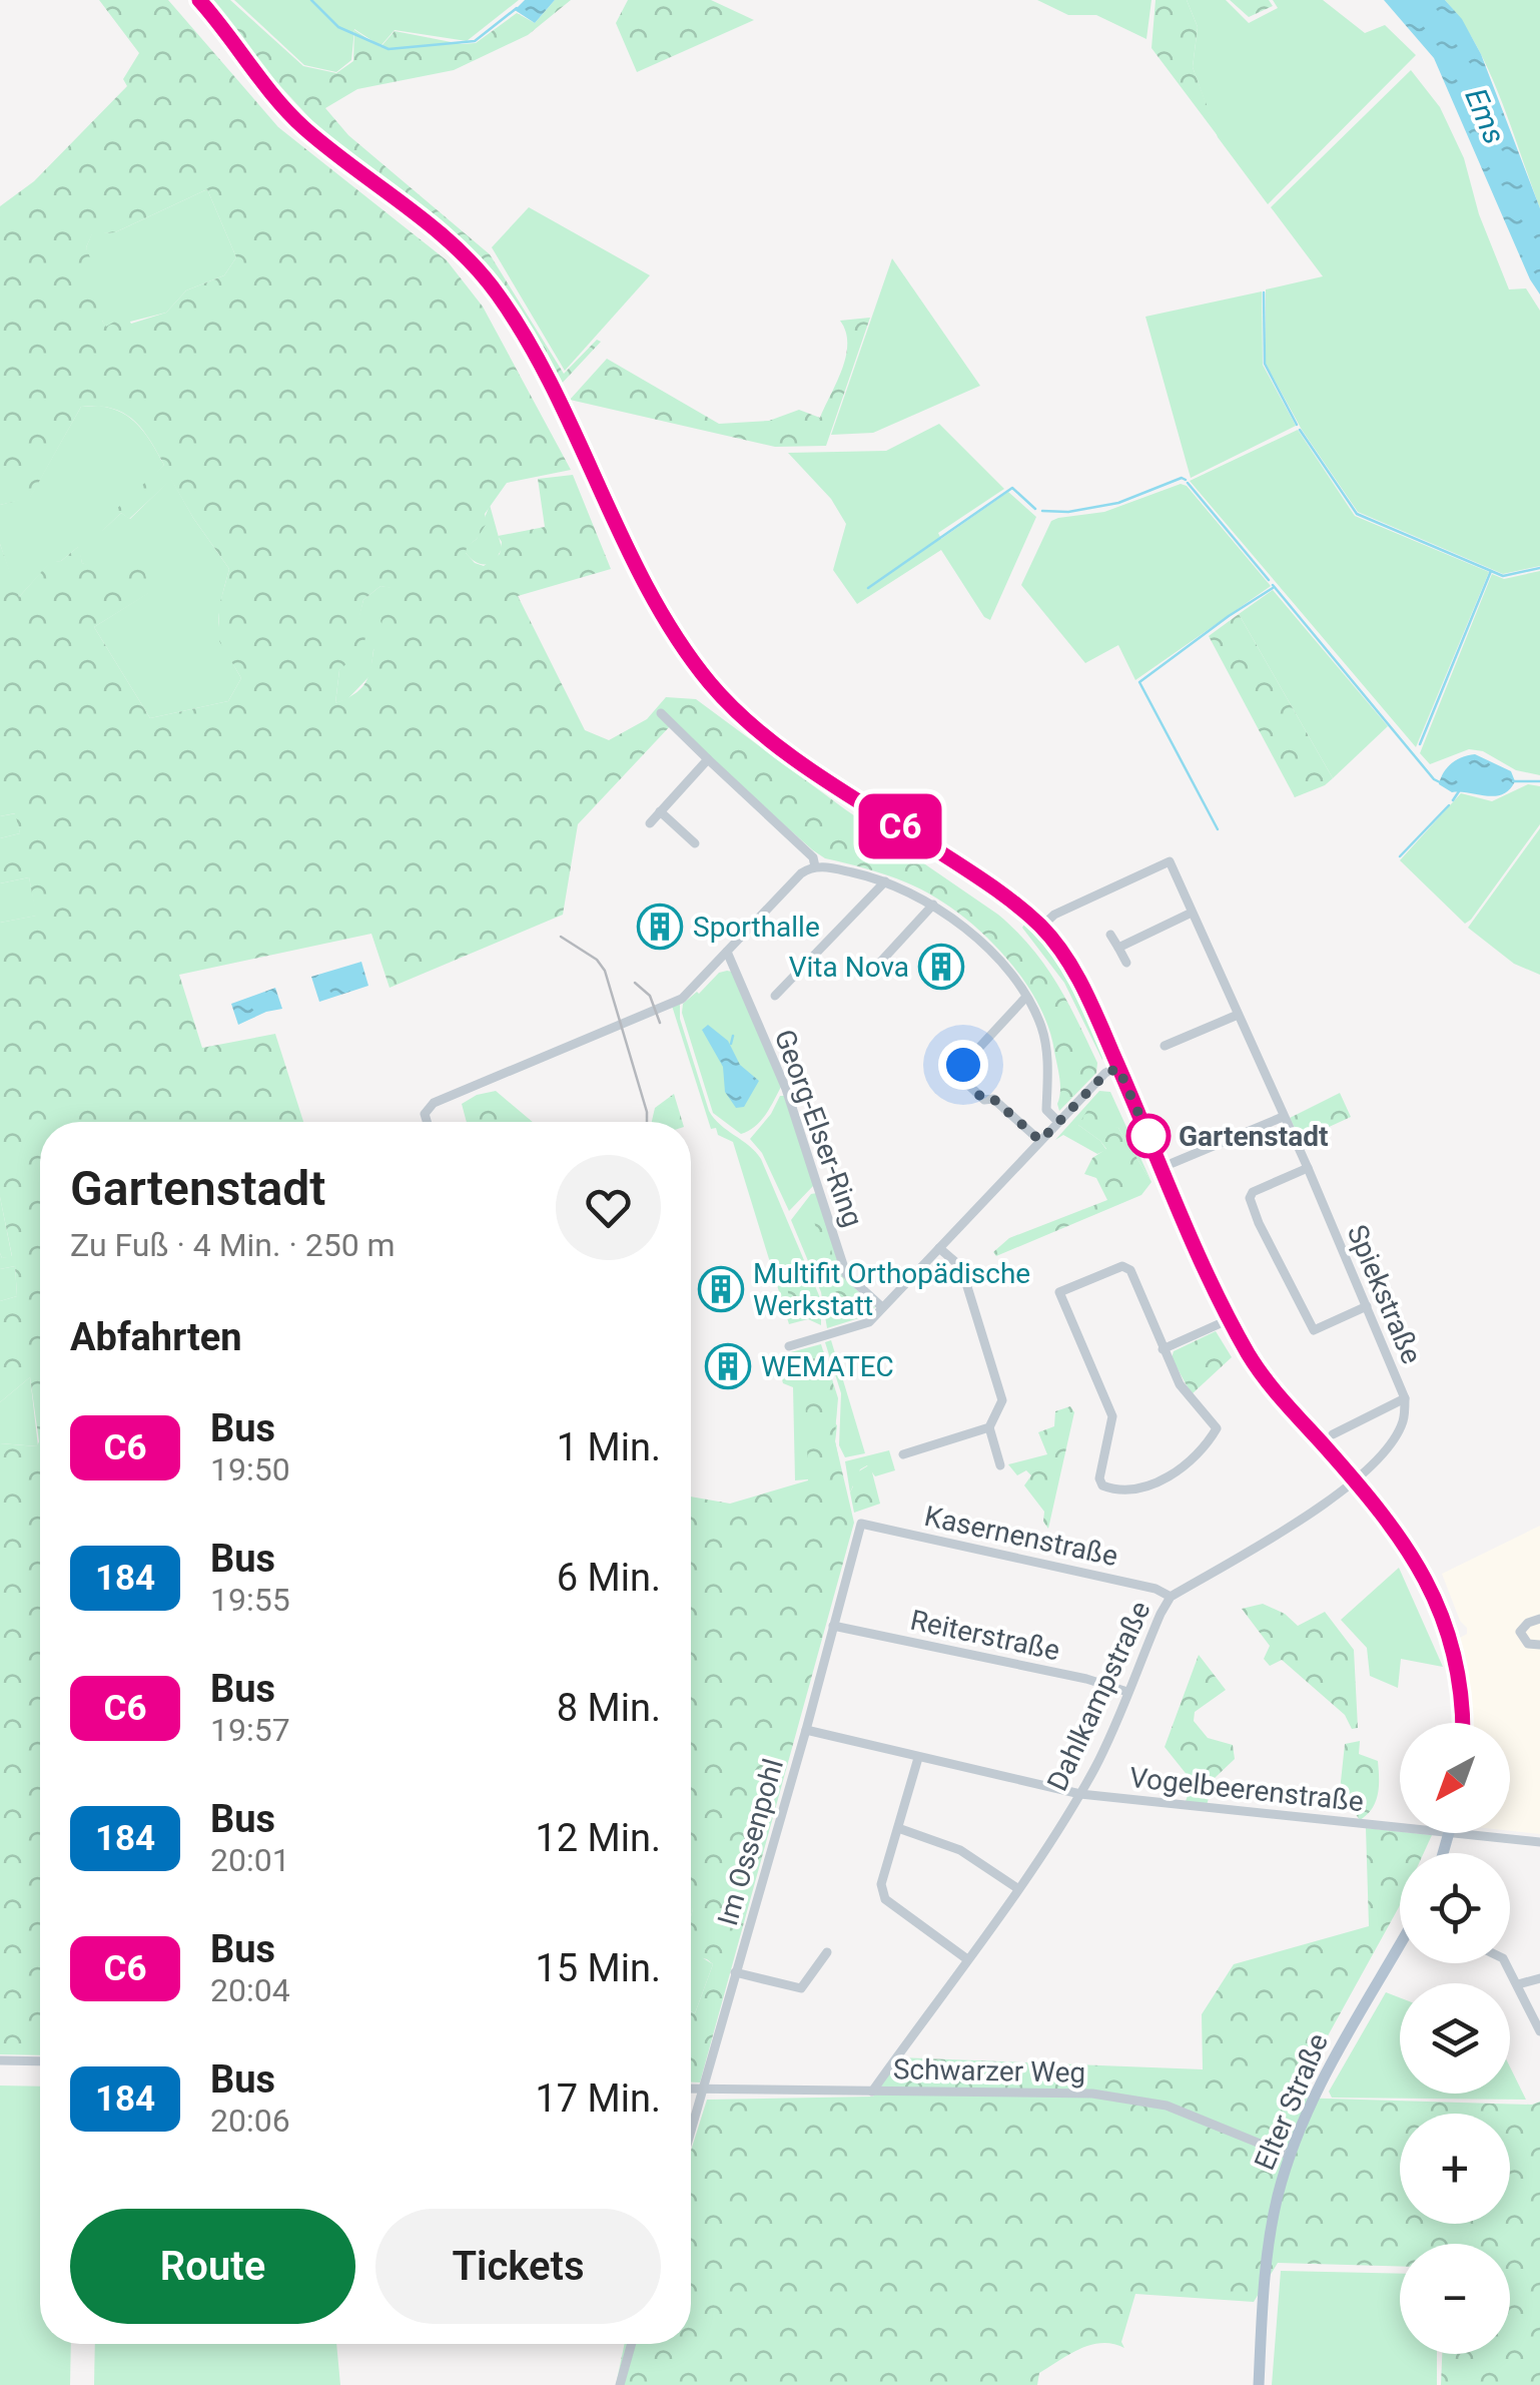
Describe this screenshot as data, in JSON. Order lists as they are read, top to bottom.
{
  "streets": {
    "main road": ["Elter Straße"],
    "street": [
      "Georg-Elser-Ring",
      "Spiekstraße",
      "Kasernenstraße",
      "Reiterstraße",
      "Dahlkampstraße",
      "Vogelbeerenstraße",
      "Im Ossenpohl",
      "Schwarzer Weg"
    ]
  },
  "crossings": [
    ["Spiekstraße", "Dahlkampstraße"],
    ["Kasernenstraße", "Dahlkampstraße"],
    ["Kasernenstraße", "Im Ossenpohl"],
    ["Reiterstraße", "Dahlkampstraße"],
    ["Reiterstraße", "Im Ossenpohl"],
    ["Dahlkampstraße", "Vogelbeerenstraße"],
    ["Dahlkampstraße", "Schwarzer Weg"],
    ["Vogelbeerenstraße", "Im Ossenpohl"],
    ["Im Ossenpohl", "Schwarzer Weg"],
    ["Schwarzer Weg", "Elter Straße"]
  ],
  "water": ["Ems"],
  "places": {
    "building": [
      "Sporthalle",
      "Vita Nova",
      "Multifit Orthopädische Werkstatt",
      "WEMATEC"
    ],
    "other": ["Gartenstadt"]
  },
  "lines": ["bus line C6"],
  "north": "bottom left",
  "page": {
    "on_map": "C6",
    "heading": [
      ["Gartenstadt", "Zu Fuß · 4 Min. · 250 m"],
      "Abfahrten"
    ],
    "list": [
      {
        "mark": "C6",
        "name": "Bus",
        "note": "19:50",
        "value": "1 Min."
      },
      {
        "mark": "184",
        "name": "Bus",
        "note": "19:55",
        "value": "6 Min."
      },
      {
        "mark": "C6",
        "name": "Bus",
        "note": "19:57",
        "value": "8 Min."
      },
      {
        "mark": "184",
        "name": "Bus",
        "note": "20:01",
        "value": "12 Min."
      },
      {
        "mark": "C6",
        "name": "Bus",
        "note": "20:04",
        "value": "15 Min."
      },
      {
        "mark": "184",
        "name": "Bus",
        "note": "20:06",
        "value": "17 Min."
      }
    ],
    "map_buttons": ["+", "−"],
    "buttons": ["Route", "Tickets"]
  }
}
